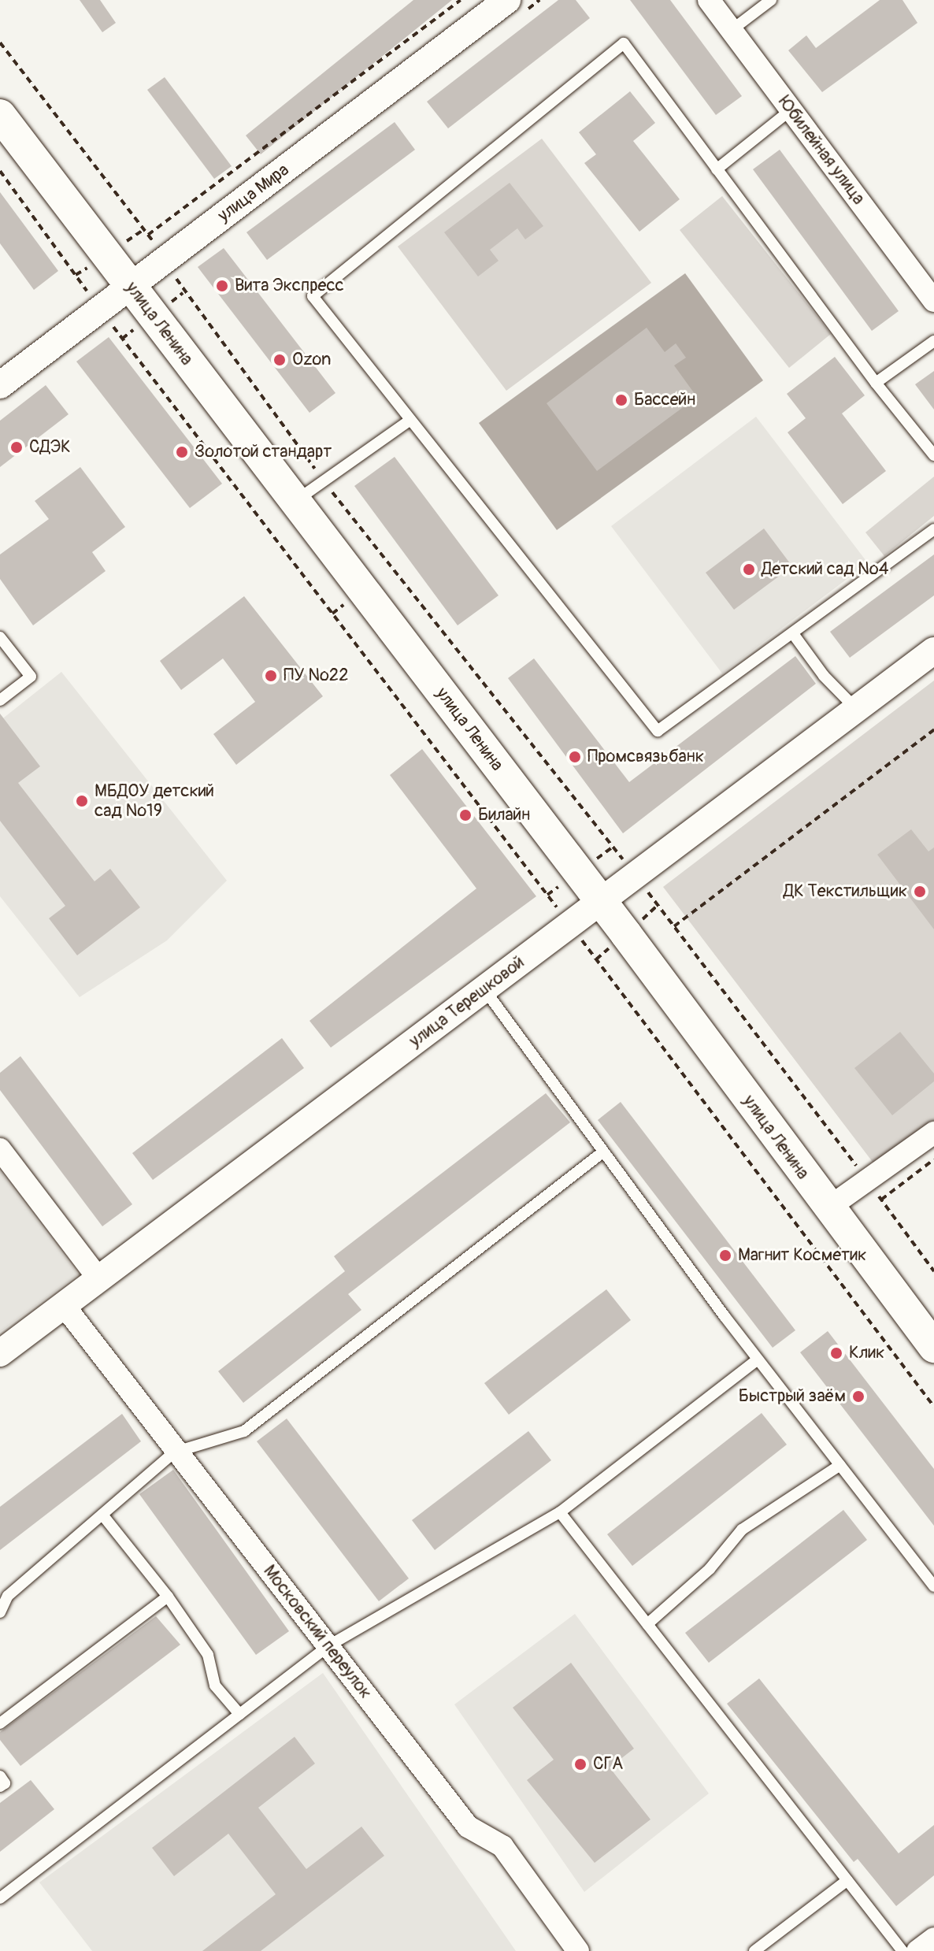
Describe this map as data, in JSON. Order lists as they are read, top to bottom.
{
  "streets": {
    "main road": ["улица Ленина"],
    "street": [
      "Юбилейная улица",
      "улица Мира",
      "улица Терешковой",
      "Московский переулок"
    ]
  },
  "crossings": [
    ["улица Мира", "улица Ленина"],
    ["улица Ленина", "улица Терешковой"],
    ["улица Терешковой", "Московский переулок"]
  ],
  "places": [
    "Вита Экспресс",
    "Ozon",
    "Бассейн",
    "СДЭК",
    "Золотой стандарт",
    "Детский сад №4",
    "ПУ №22",
    "Промсвязьбанк",
    "МБДОУ детский сад №19",
    "Билайн",
    "ДК Текстильщик",
    "Магнит Косметик",
    "Клик",
    "Быстрый заём",
    "СГА"
  ]
}
